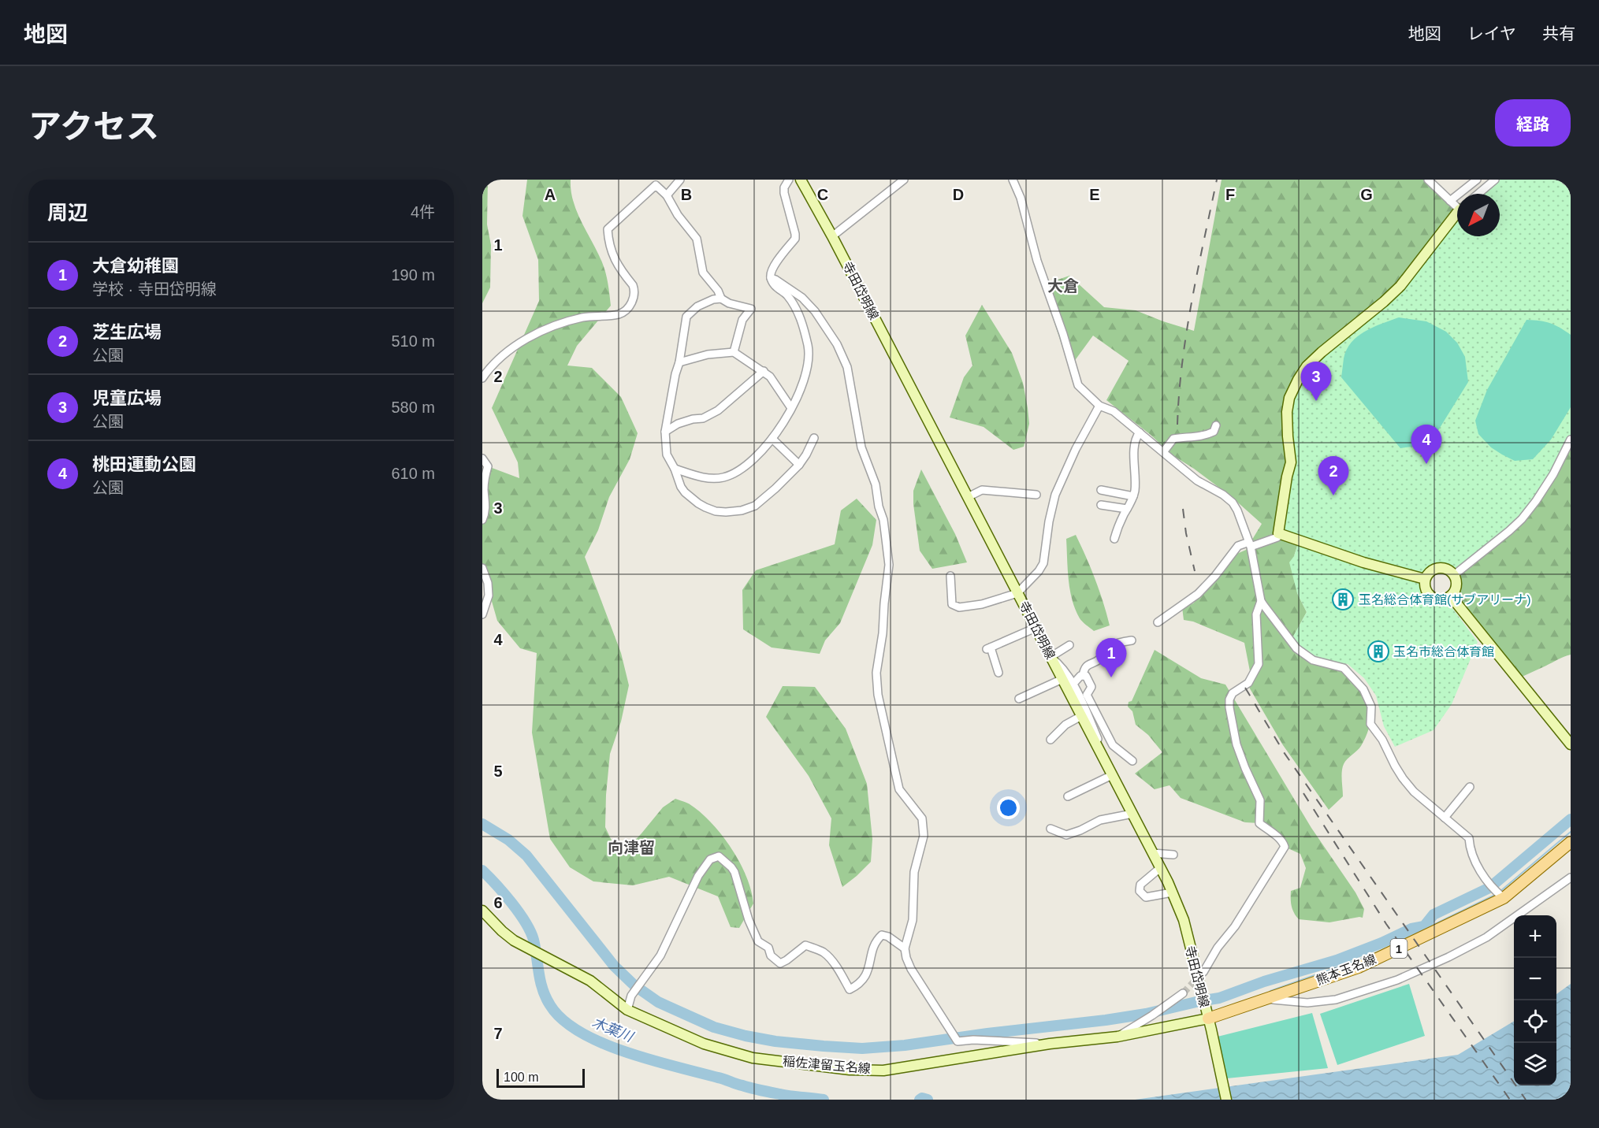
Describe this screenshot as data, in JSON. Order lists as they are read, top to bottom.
{
  "streets": {
    "main road": [
      "寺田岱明線",
      "1",
      "熊本玉名線",
      "稲佐津留玉名線"
    ]
  },
  "crossings": [
    ["寺田岱明線", "熊本玉名線"],
    ["寺田岱明線", "稲佐津留玉名線"],
    ["熊本玉名線", "稲佐津留玉名線"]
  ],
  "districts": ["大倉", "向津留"],
  "water": ["木葉川"],
  "places": {
    "building": ["玉名総合体育館(サブアリーナ)", "玉名市総合体育館"]
  },
  "scale_bar": "100 m",
  "north": "bottom left",
  "page": {
    "header": "地図",
    "nav": ["地図", "レイヤ", "共有"],
    "title": "アクセス",
    "buttons": "経路",
    "heading": ["周辺", "4件"],
    "list": [
      {
        "mark": "1",
        "name": "大倉幼稚園",
        "note": "学校 · 寺田岱明線",
        "value": "190 m"
      },
      {
        "mark": "2",
        "name": "芝生広場",
        "note": "公園",
        "value": "510 m"
      },
      {
        "mark": "3",
        "name": "児童広場",
        "note": "公園",
        "value": "580 m"
      },
      {
        "mark": "4",
        "name": "桃田運動公園",
        "note": "公園",
        "value": "610 m"
      }
    ],
    "pins": [
      "3",
      "4",
      "2",
      "1"
    ],
    "map_buttons": ["+", "−"],
    "scale": "100 m"
  },
  "grid": {
    "columns": [
      "A",
      "B",
      "C",
      "D",
      "E",
      "F",
      "G"
    ],
    "rows": [
      "1",
      "2",
      "3",
      "4",
      "5",
      "6",
      "7"
    ]
  }
}
